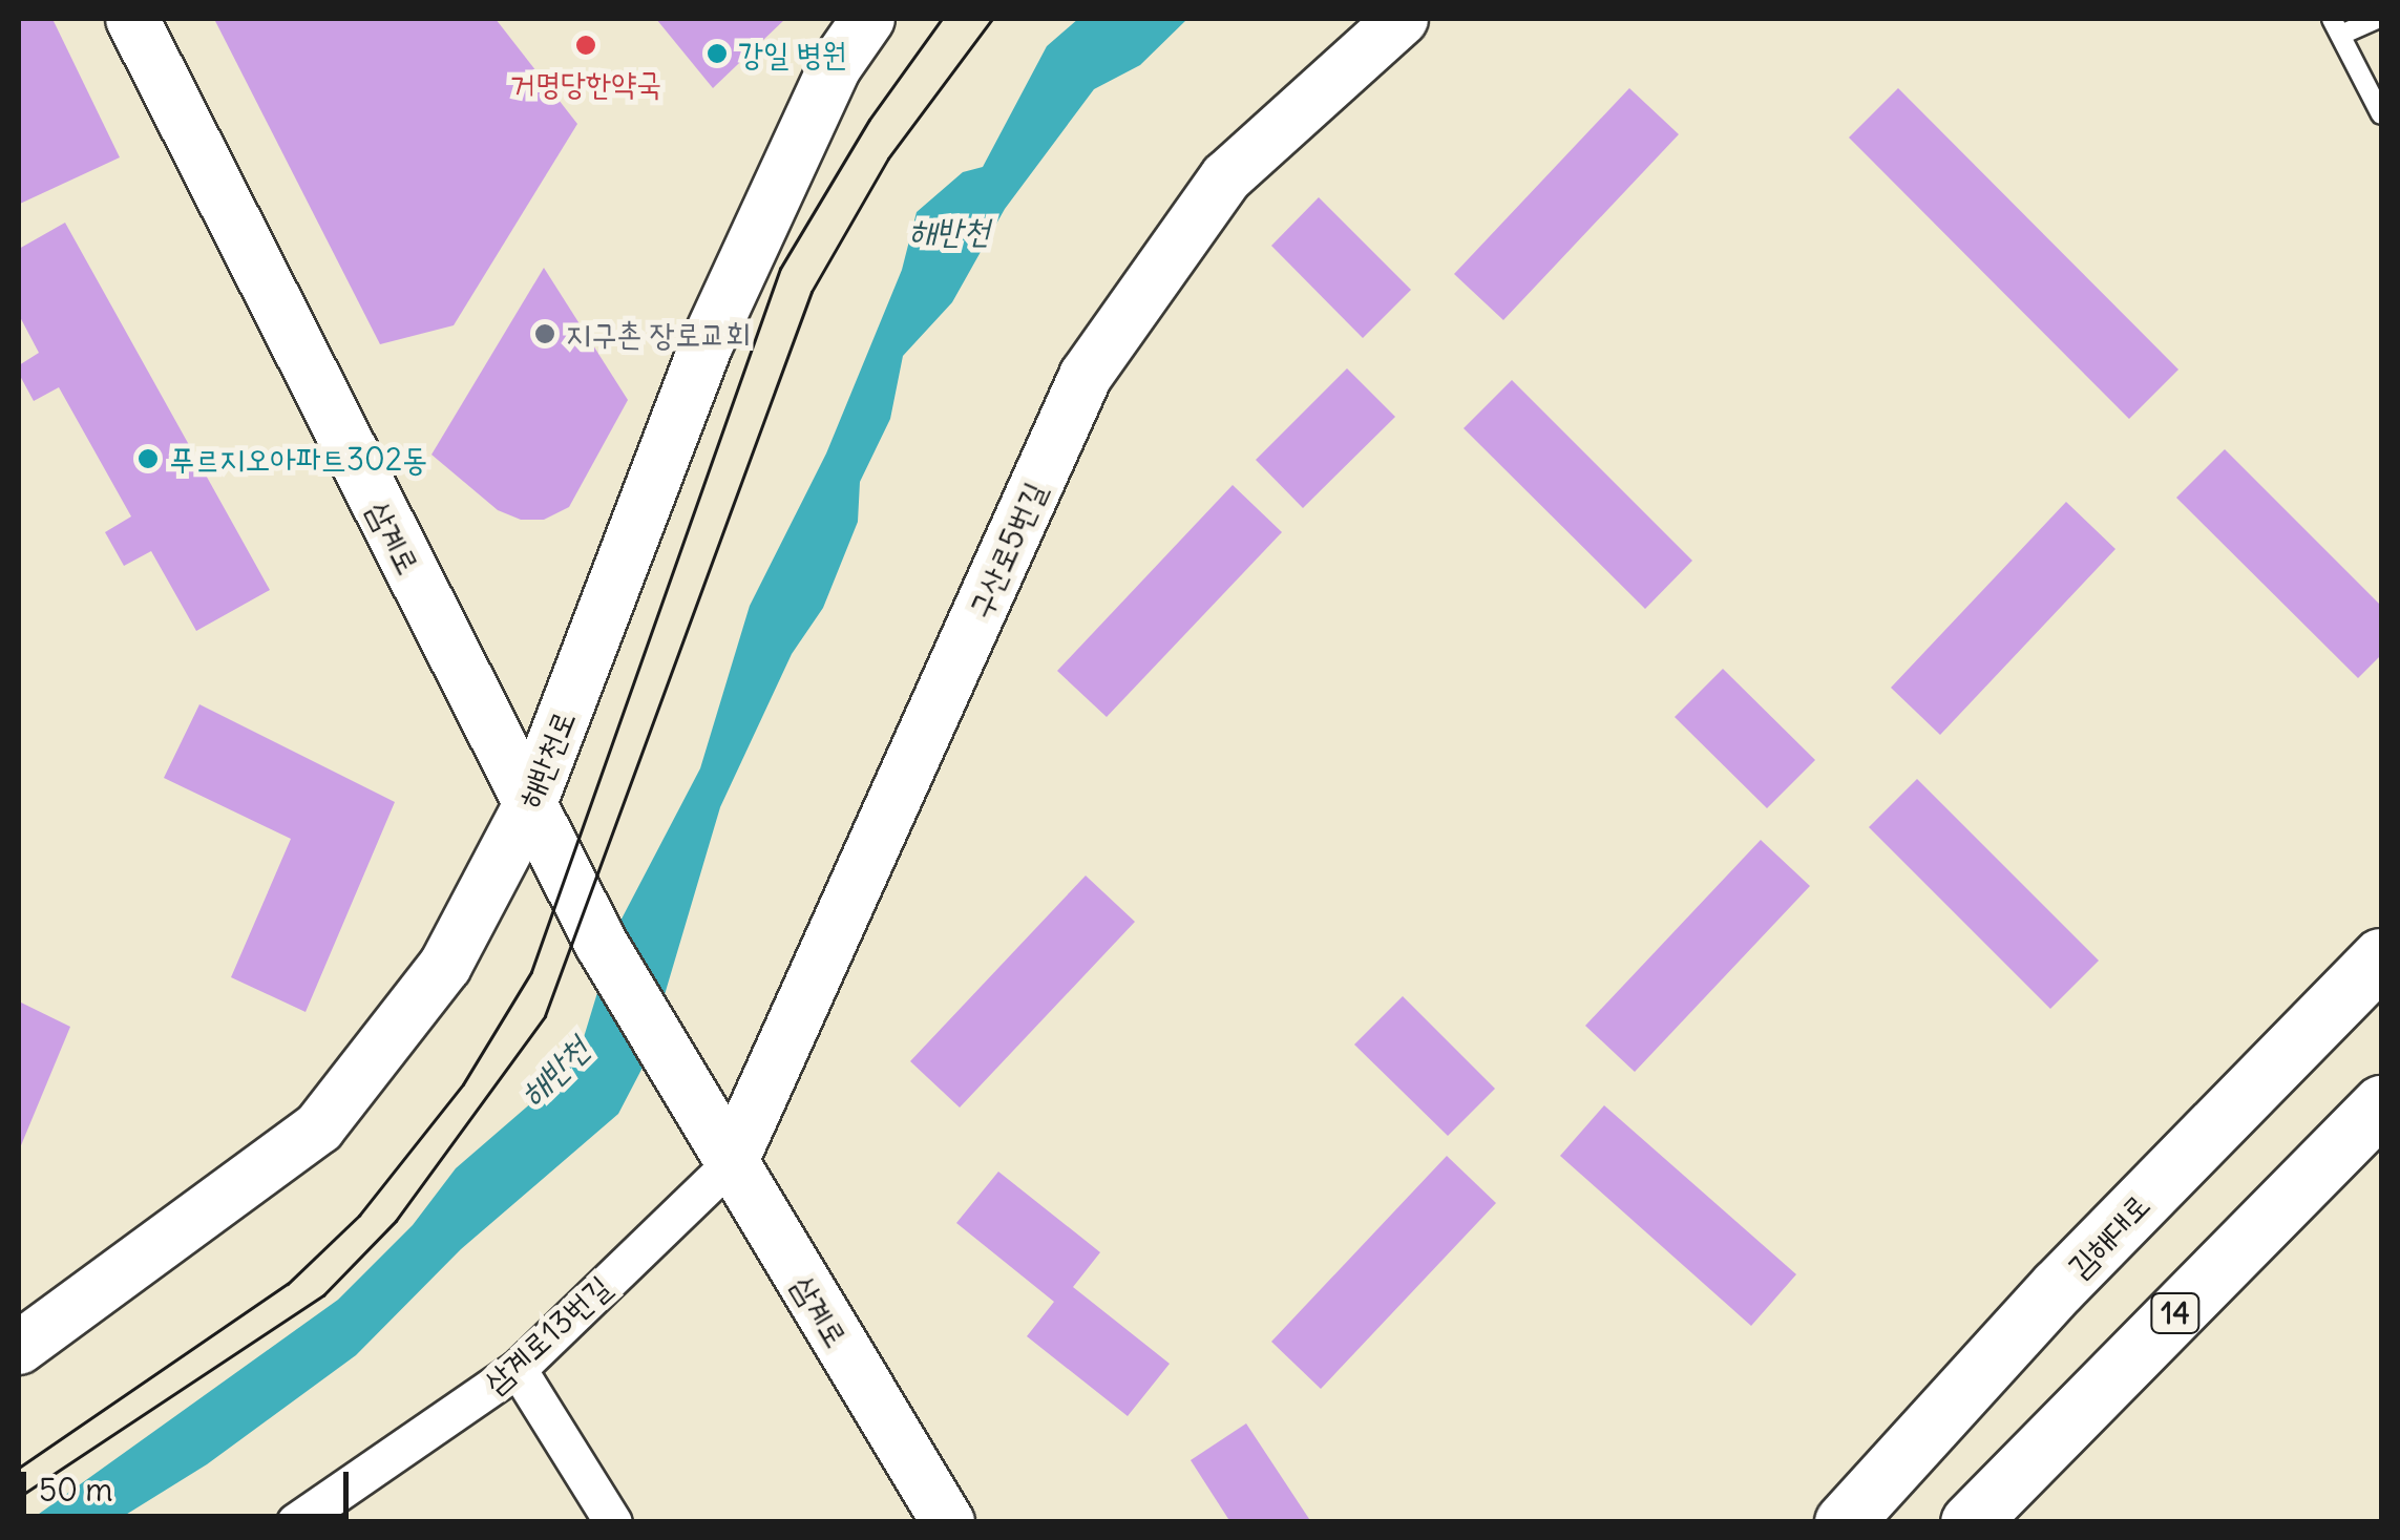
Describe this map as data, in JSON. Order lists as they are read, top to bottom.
{
  "streets": {
    "main road": ["김해대로", "14"],
    "street": [
      "삼계로",
      "구산로5번길",
      "해반천로",
      "삼계로13번길"
    ]
  },
  "crossings": [
    ["삼계로", "구산로5번길"],
    ["삼계로", "해반천로"],
    ["삼계로", "삼계로13번길"],
    ["구산로5번길", "삼계로13번길"]
  ],
  "water": ["해반천"],
  "places": [
    "거명당한약국",
    "강일 병원",
    "지구촌 장로교회",
    "푸르지오아파트302동"
  ],
  "scale_bar": "50 m"
}
